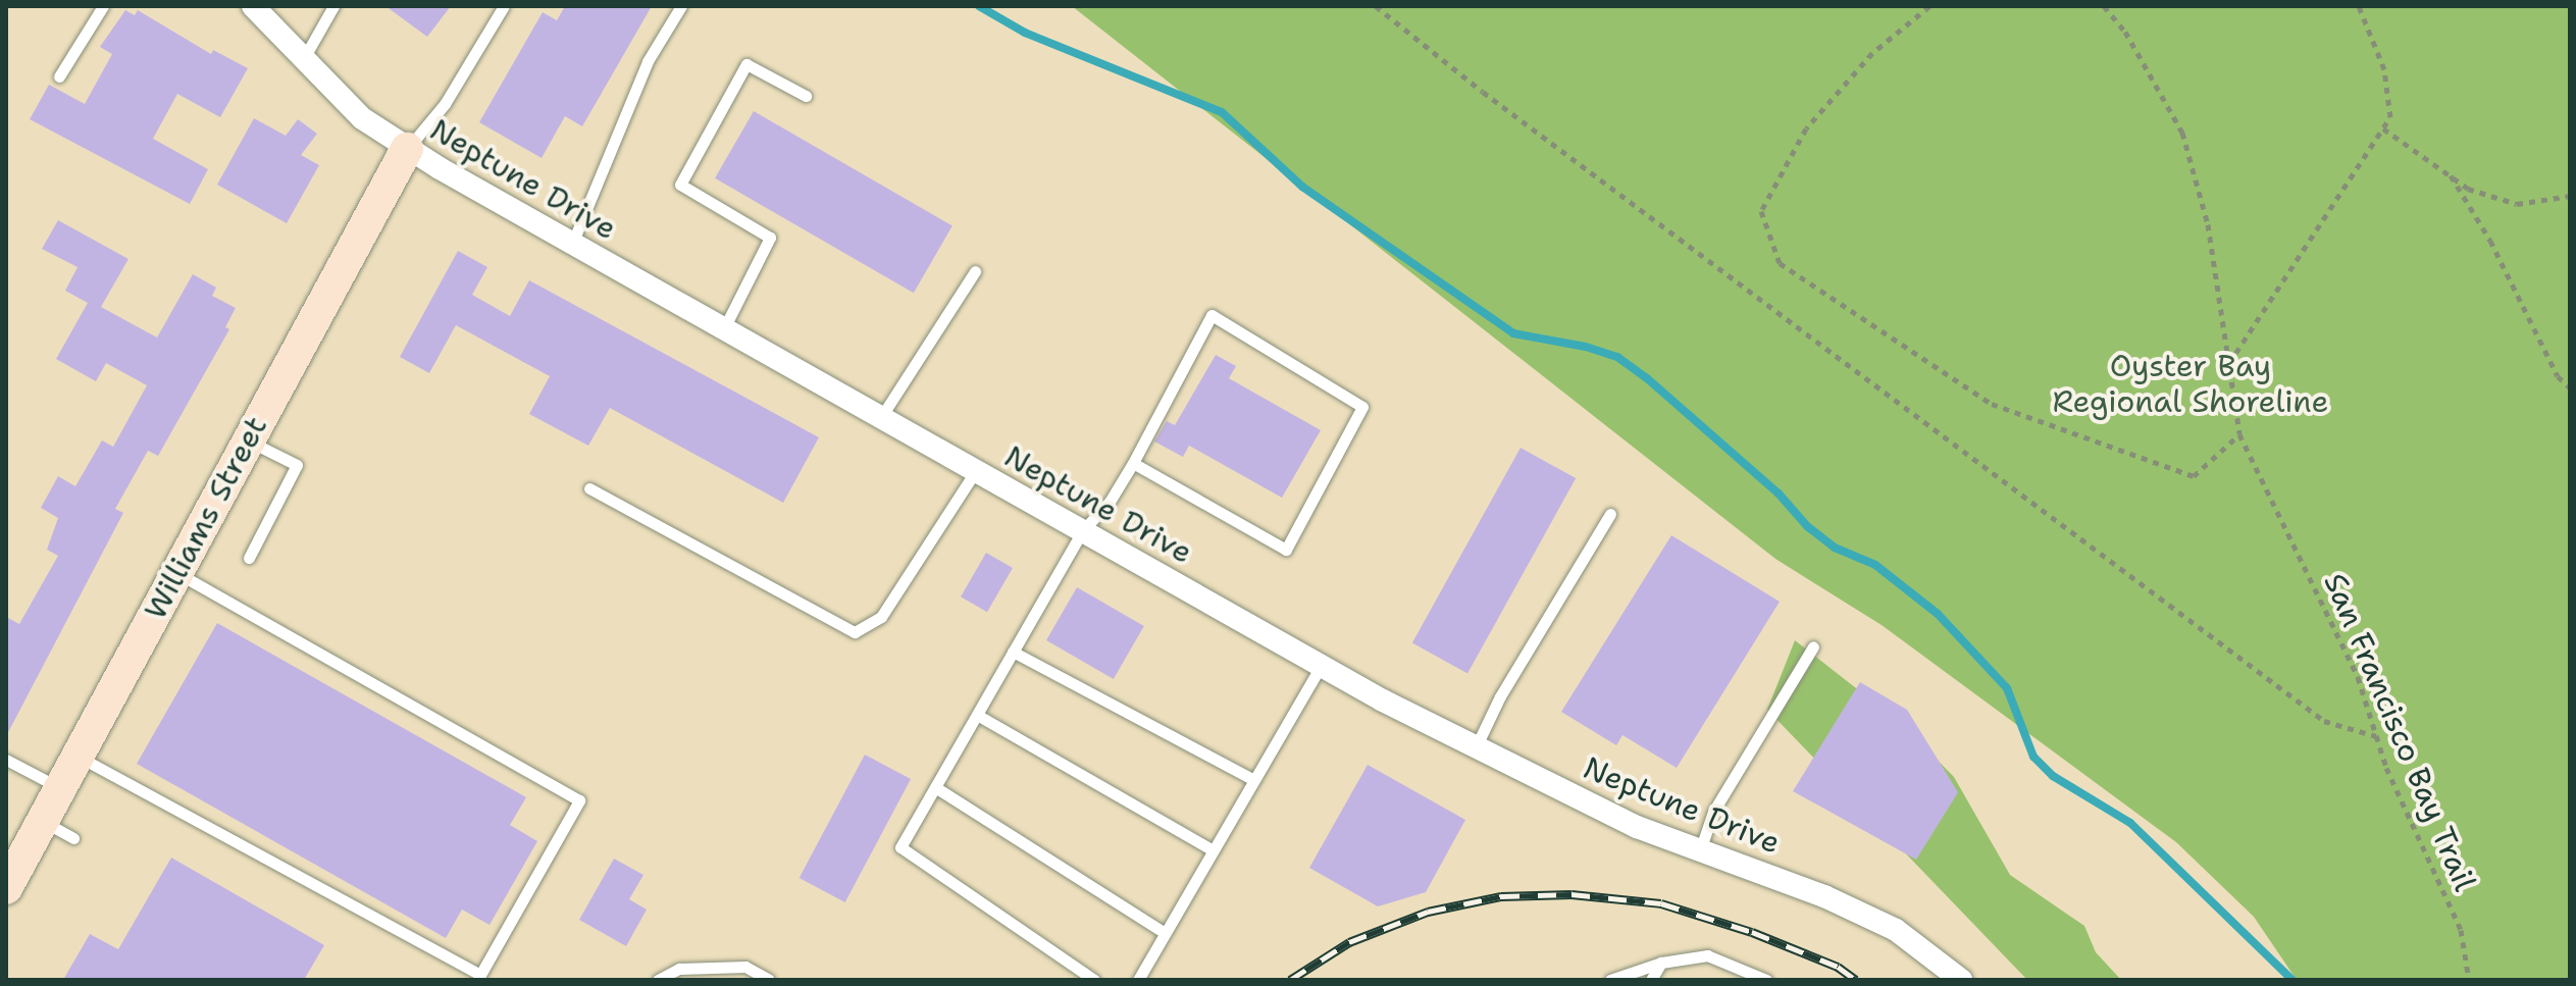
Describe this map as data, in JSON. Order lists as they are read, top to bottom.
{
  "streets": {
    "street": ["Neptune Drive", "Williams Street"],
    "path": ["San Francisco Bay Trail"]
  },
  "crossings": [
    ["Neptune Drive", "Williams Street"]
  ],
  "parks": ["Oyster Bay Regional Shoreline"]
}
